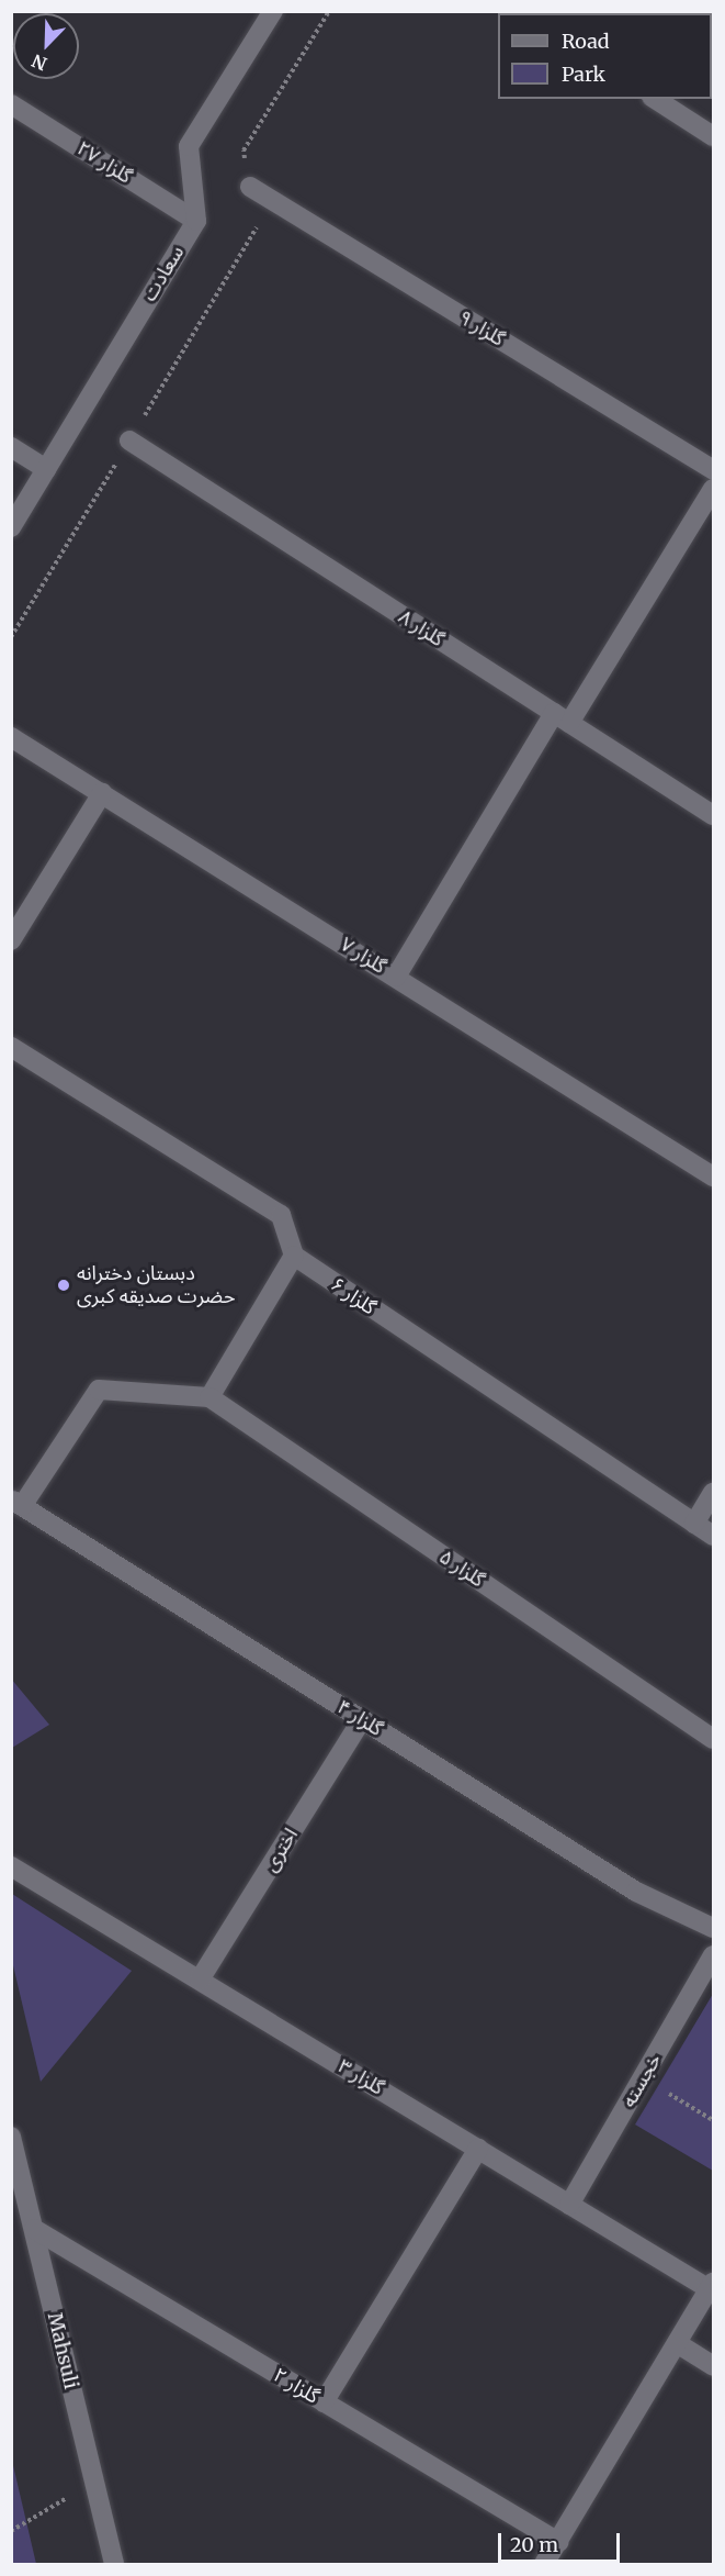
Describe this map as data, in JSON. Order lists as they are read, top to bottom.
{
  "streets": {
    "street": [
      "گلزار ۲۷",
      "سعادت",
      "گلزار ۹",
      "گلزار ۸",
      "گلزار ۷",
      "گلزار ۶",
      "گلزار ۵",
      "گلزار ۴",
      "اختری",
      "گلزار ۳",
      "خجسته",
      "Mahsuli",
      "گلزار ۲"
    ]
  },
  "crossings": [
    ["گلزار ۲۷", "سعادت"],
    ["گلزار ۴", "اختری"],
    ["اختری", "گلزار ۳"],
    ["گلزار ۳", "خجسته"],
    ["Mahsuli", "گلزار ۲"]
  ],
  "places": ["دبستان دخترانه حضرت صدیقه کبری"],
  "legend": ["Road", "Park"],
  "scale_bar": "20 m",
  "north": "bottom left"
}
